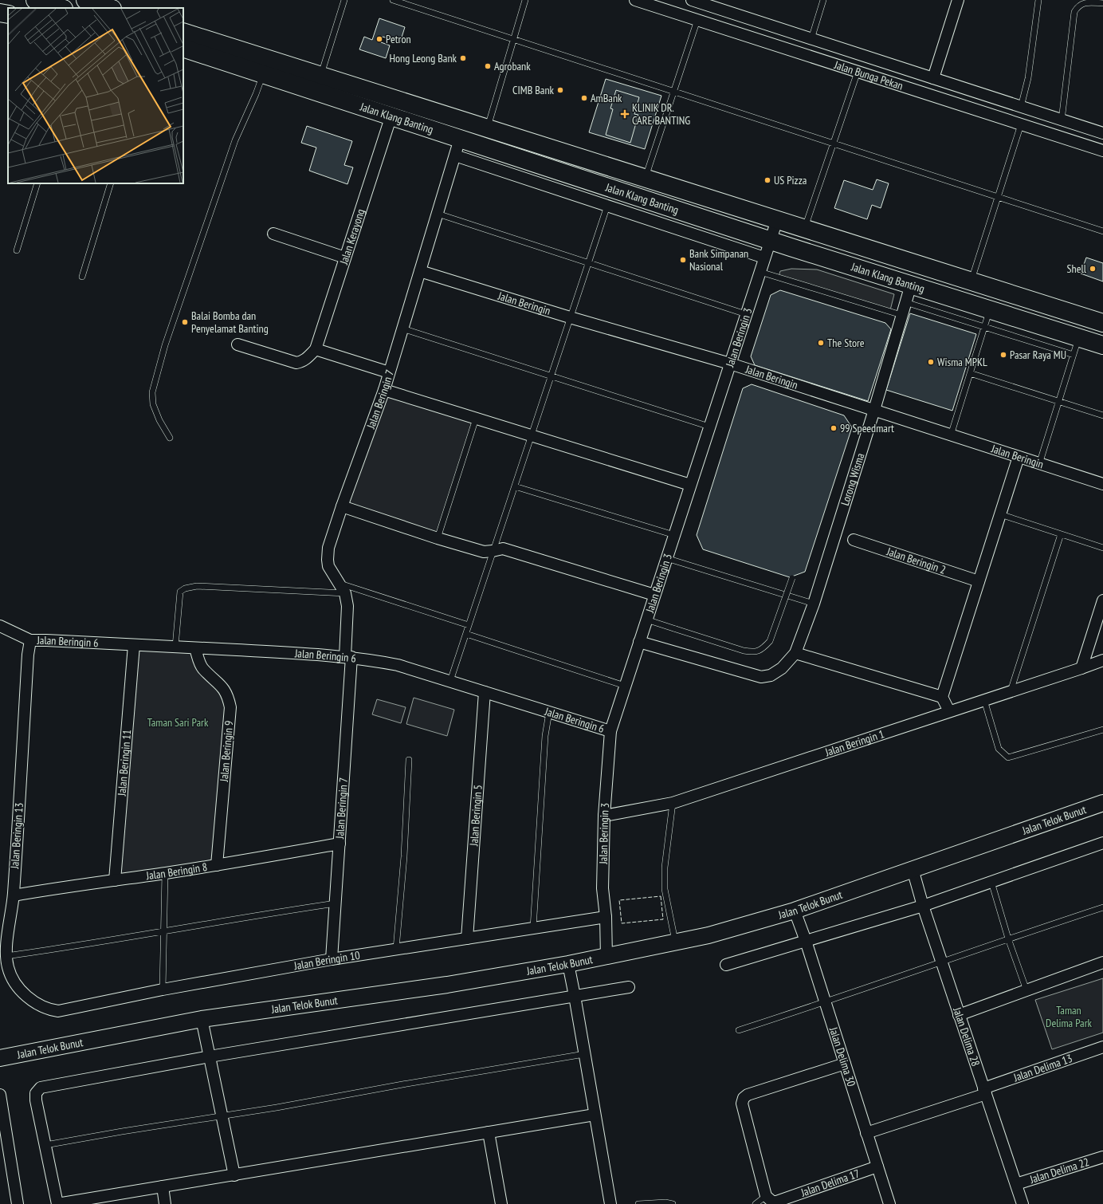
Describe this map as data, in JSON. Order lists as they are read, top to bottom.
{
  "streets": {
    "highway": ["Jalan Klang Banting"],
    "street": [
      "Jalan Bunga Pekan",
      "Jalan Kerayong",
      "Jalan Beringin",
      "Jalan Beringin 3",
      "Jalan Beringin 7",
      "Lorong Wisma",
      "Jalan Beringin 2",
      "Jalan Beringin 6",
      "Jalan Beringin 1",
      "Jalan Beringin 9",
      "Jalan Beringin 11",
      "Jalan Beringin 5",
      "Jalan Telok Bunut",
      "Jalan Beringin 13",
      "Jalan Beringin 8",
      "Jalan Beringin 10",
      "Jalan Delima 28",
      "Jalan Delima 30",
      "Jalan Delima 13",
      "Jalan Delima 22",
      "Jalan Delima 17"
    ]
  },
  "crossings": [
    ["Jalan Klang Banting", "Jalan Kerayong"],
    ["Jalan Klang Banting", "Jalan Beringin 3"],
    ["Jalan Klang Banting", "Jalan Beringin 7"],
    ["Jalan Klang Banting", "Lorong Wisma"],
    ["Jalan Beringin", "Jalan Beringin 3"],
    ["Jalan Beringin", "Jalan Beringin 7"],
    ["Jalan Beringin", "Lorong Wisma"],
    ["Jalan Beringin 3", "Lorong Wisma"],
    ["Jalan Beringin 3", "Jalan Beringin 6"],
    ["Jalan Beringin 3", "Jalan Beringin 1"],
    ["Jalan Beringin 3", "Jalan Telok Bunut"],
    ["Jalan Beringin 3", "Jalan Beringin 10"],
    ["Jalan Beringin 7", "Jalan Beringin 6"],
    ["Jalan Beringin 7", "Jalan Beringin 8"],
    ["Jalan Beringin 7", "Jalan Beringin 10"],
    ["Jalan Beringin 6", "Jalan Beringin 9"],
    ["Jalan Beringin 6", "Jalan Beringin 11"],
    ["Jalan Beringin 6", "Jalan Beringin 5"],
    ["Jalan Beringin 6", "Jalan Beringin 13"],
    ["Jalan Beringin 9", "Jalan Beringin 8"],
    ["Jalan Beringin 11", "Jalan Beringin 8"],
    ["Jalan Beringin 5", "Jalan Beringin 10"],
    ["Jalan Telok Bunut", "Jalan Delima 28"],
    ["Jalan Telok Bunut", "Jalan Delima 30"],
    ["Jalan Beringin 13", "Jalan Beringin 8"],
    ["Jalan Beringin 13", "Jalan Beringin 10"],
    ["Jalan Delima 28", "Jalan Delima 13"],
    ["Jalan Delima 28", "Jalan Delima 22"],
    ["Jalan Delima 30", "Jalan Delima 13"],
    ["Jalan Delima 30", "Jalan Delima 17"]
  ],
  "parks": ["Taman Sari Park", "Taman Delima Park"],
  "places": {
    "other": [
      "Petron",
      "Hong Leong Bank",
      "Agrobank",
      "CIMB Bank",
      "AmBank",
      "US Pizza",
      "Bank Simpanan Nasional",
      "Shell",
      "Balai Bomba dan Penyelamat Banting",
      "The Store",
      "Pasar Raya MU",
      "Wisma MPKL",
      "99 Speedmart"
    ],
    "health": ["KLINIK DR. CARE BANTING"]
  }
}
